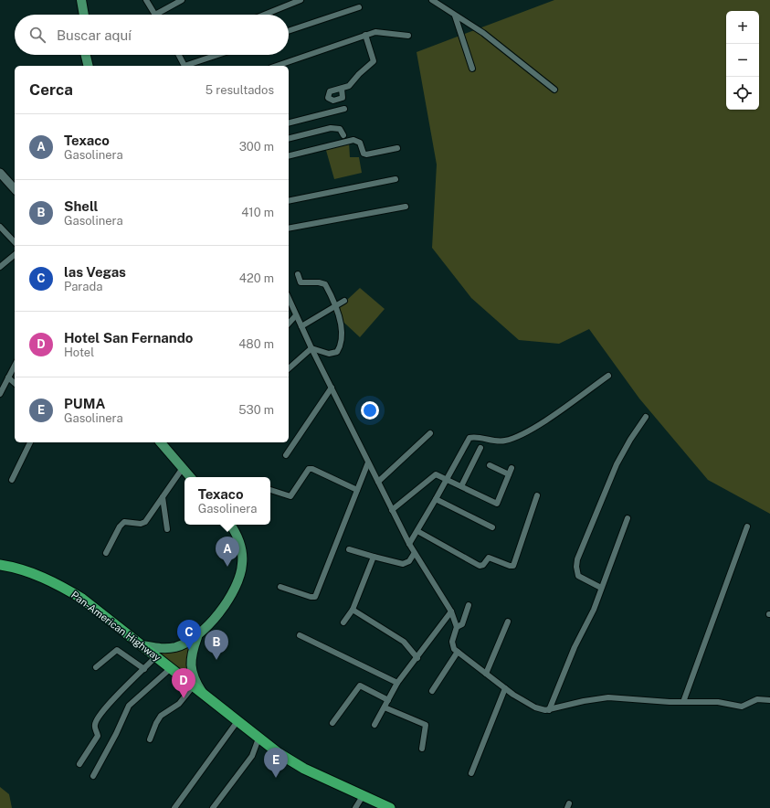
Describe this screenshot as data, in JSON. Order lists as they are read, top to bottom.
{
  "streets": {
    "highway": ["Pan-American Highway"]
  },
  "page": {
    "map_buttons": ["+", "−"],
    "search": "Buscar aquí",
    "heading": ["Cerca", "5 resultados"],
    "list": [
      {
        "mark": "A",
        "name": "Texaco",
        "note": "Gasolinera",
        "value": "300 m"
      },
      {
        "mark": "B",
        "name": "Shell",
        "note": "Gasolinera",
        "value": "410 m"
      },
      {
        "mark": "C",
        "name": "las Vegas",
        "note": "Parada",
        "value": "420 m"
      },
      {
        "mark": "D",
        "name": "Hotel San Fernando",
        "note": "Hotel",
        "value": "480 m"
      },
      {
        "mark": "E",
        "name": "PUMA",
        "note": "Gasolinera",
        "value": "530 m"
      }
    ],
    "popup": ["Texaco", "Gasolinera"],
    "pins": [
      "A",
      "C",
      "B",
      "D",
      "E"
    ]
  }
}
